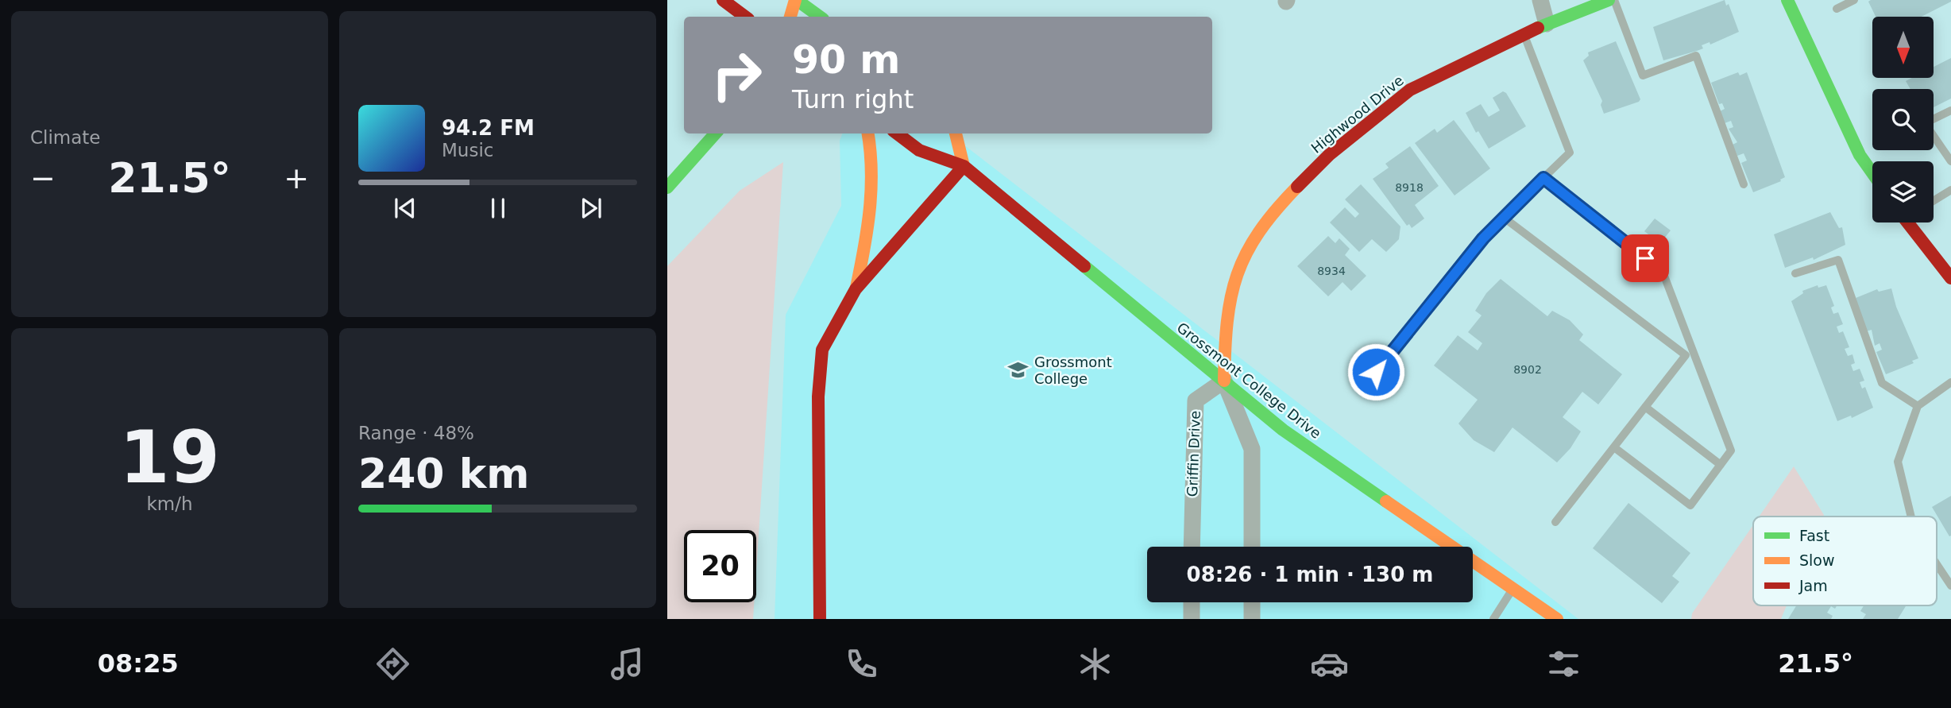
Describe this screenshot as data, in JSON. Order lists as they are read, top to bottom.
{
  "streets": {
    "main road": ["Highwood Drive", "Grossmont College Drive"],
    "street": ["Griffin Drive"]
  },
  "crossings": [
    ["Highwood Drive", "Grossmont College Drive"],
    ["Highwood Drive", "Griffin Drive"],
    ["Grossmont College Drive", "Griffin Drive"]
  ],
  "places": {
    "school or university": ["Grossmont College"]
  },
  "house_numbers": ["8918", "8934", "8902"],
  "legend": ["Fast", "Slow", "Jam"],
  "north": "bottom",
  "page": {
    "tile": [
      "Climate",
      ["19", "km/h"],
      ["Range · 48%", "240 km"]
    ],
    "turn": ["90 m", "Turn right"],
    "song": ["94.2 FM", "Music"],
    "heat": ["−", "21.5°", "+"],
    "limit": "20",
    "trip": "08:26 · 1 min · 130 m",
    "tabs": ["08:25", "21.5°"]
  }
}
